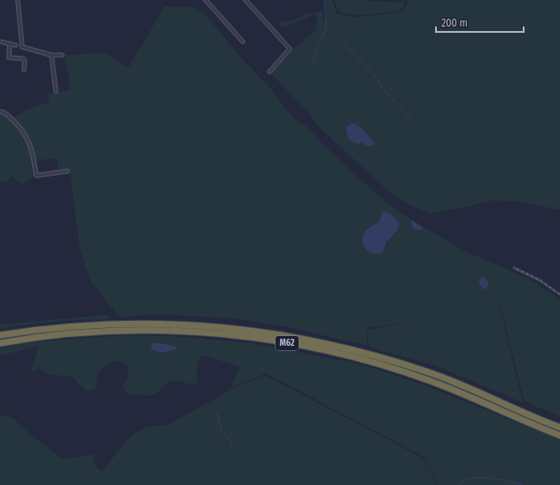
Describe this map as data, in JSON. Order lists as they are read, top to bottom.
{
  "streets": {
    "highway": ["M62"]
  },
  "scale_bar": "200 m"
}
